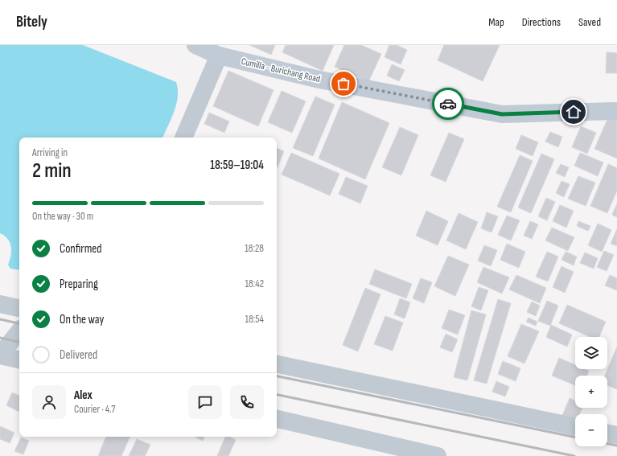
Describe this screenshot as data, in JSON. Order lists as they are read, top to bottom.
{
  "streets": {
    "main road": ["Cumilla - Burichang Road"]
  },
  "page": {
    "header": "Bitely",
    "nav": ["Map", "Directions", "Saved"],
    "heading": ["2 min", "Arriving in", "18:59–19:04"],
    "panel": ["Alex", "Courier · 4.7"],
    "bar": "On the way · 30 m",
    "list": [
      ["Confirmed", "18:28"],
      ["Preparing", "18:42"],
      ["On the way", "18:54"],
      "Delivered"
    ],
    "map_buttons": ["+", "−"]
  }
}
